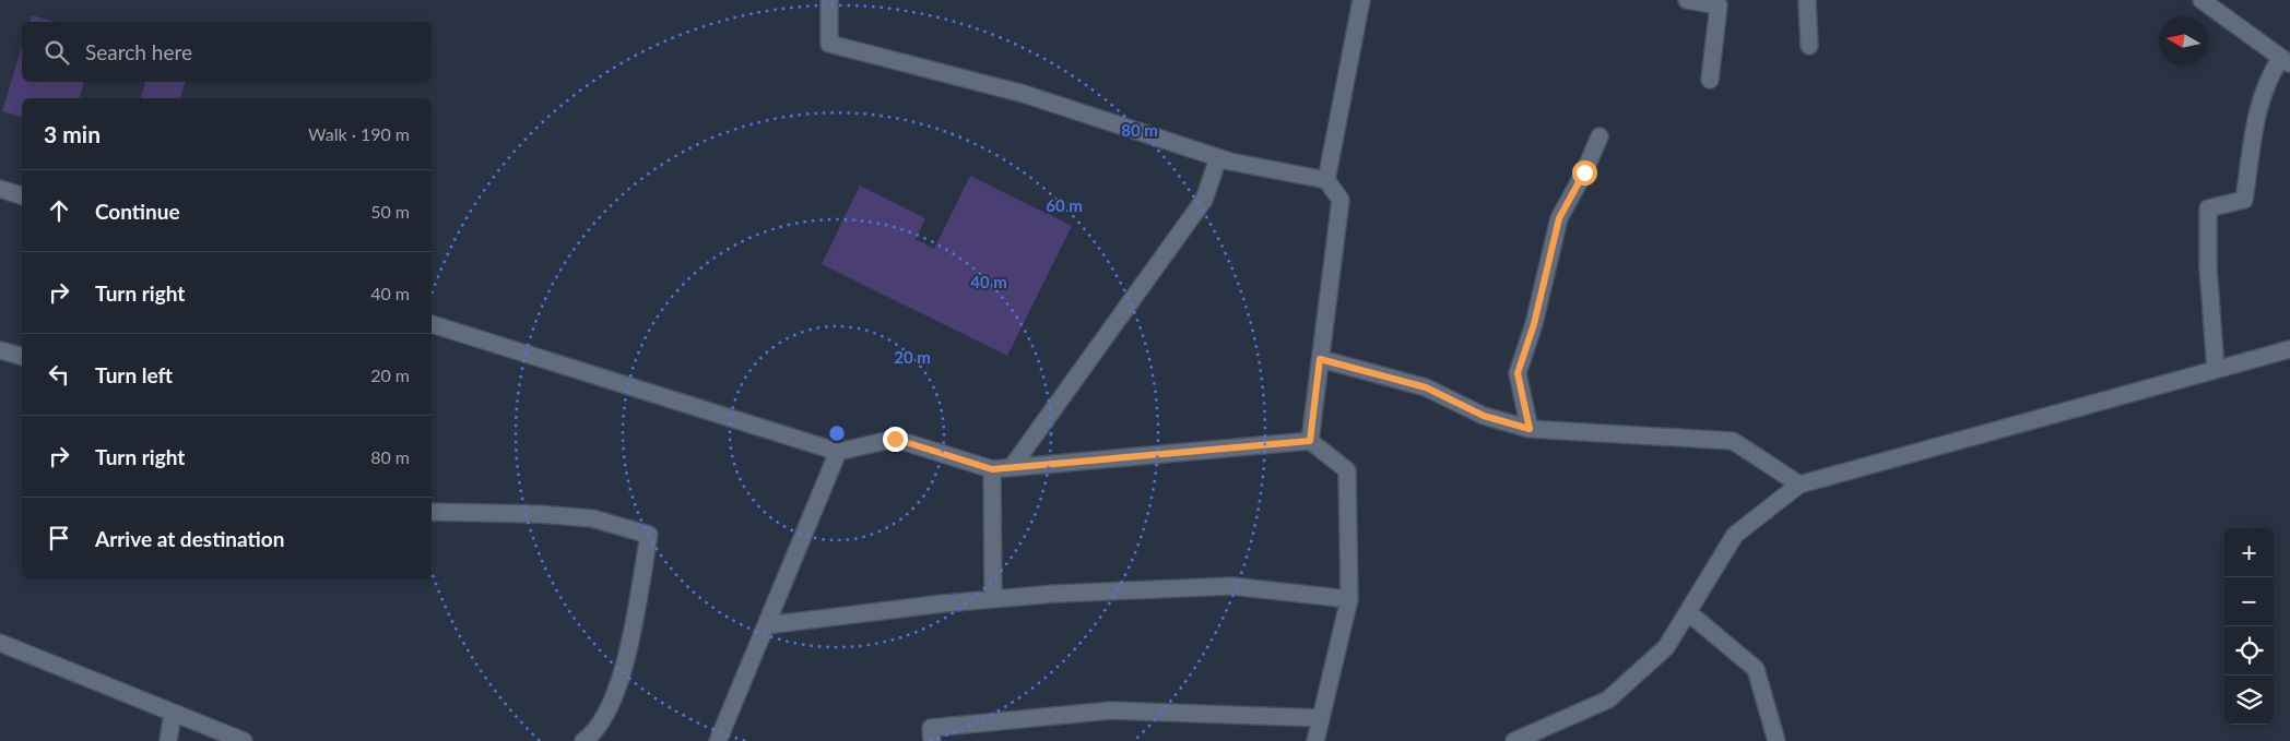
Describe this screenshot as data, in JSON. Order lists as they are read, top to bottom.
{
  "north": "left",
  "page": {
    "search": "Search here",
    "heading": ["3 min", "Walk · 190 m"],
    "list": [
      ["Continue", "50 m"],
      ["Turn right", "40 m"],
      ["Turn left", "20 m"],
      ["Turn right", "80 m"],
      "Arrive at destination"
    ],
    "map_buttons": ["+", "−"]
  },
  "rings": [
    "80 m",
    "60 m",
    "40 m",
    "20 m"
  ]
}
